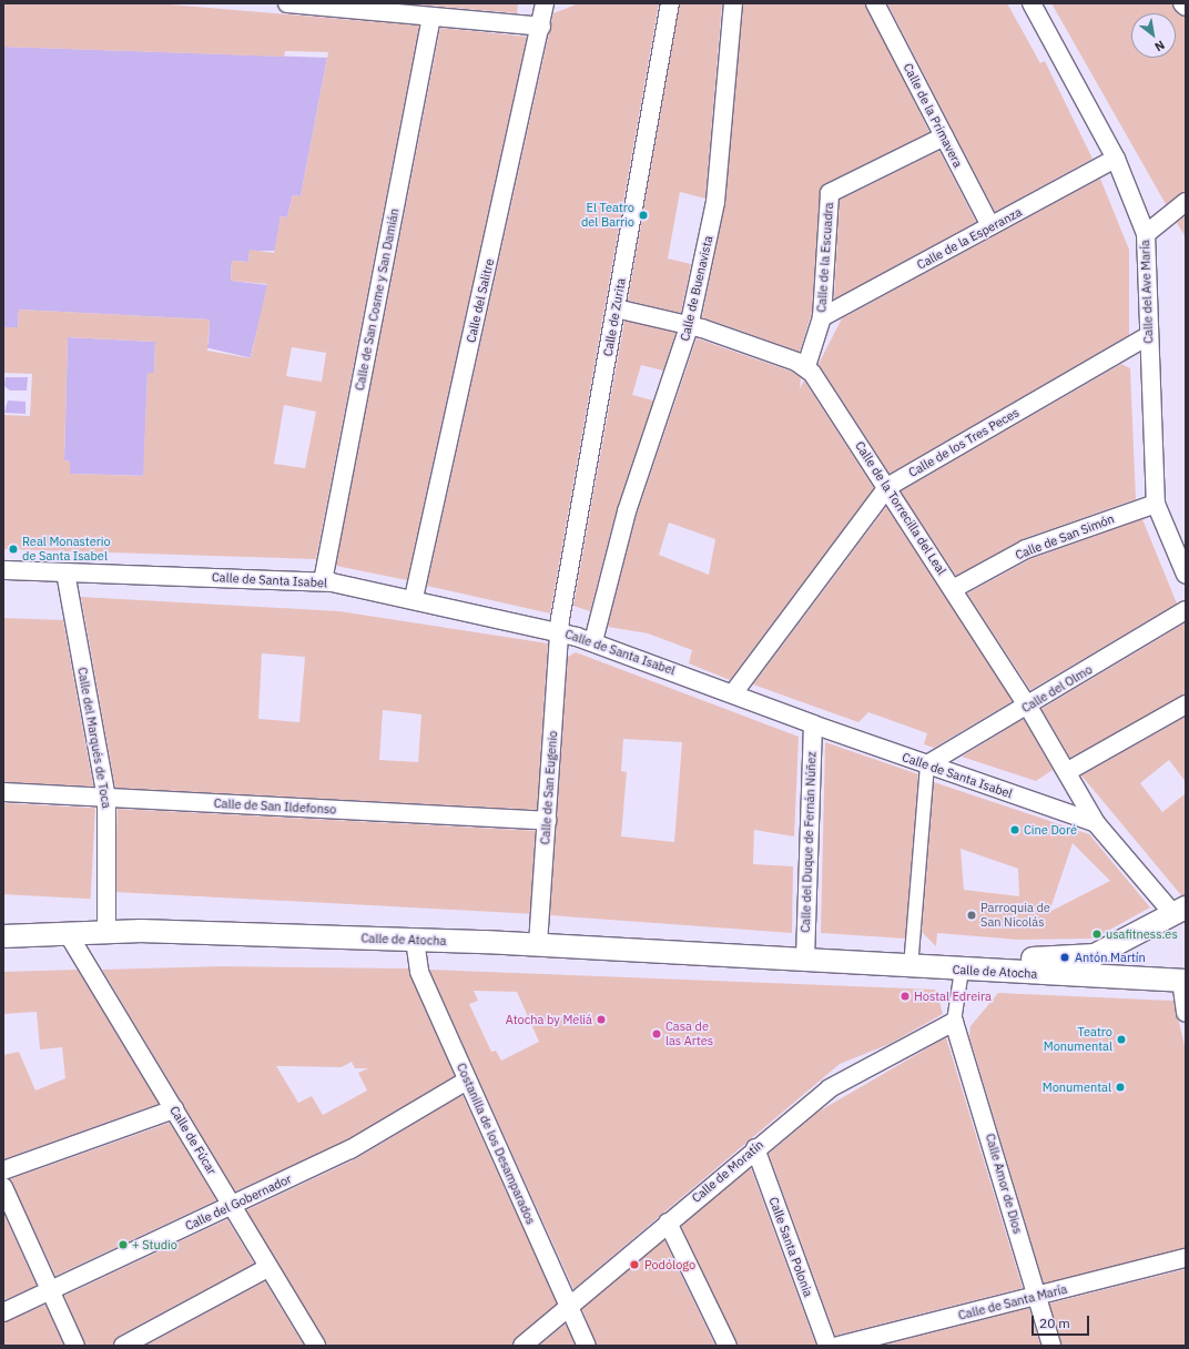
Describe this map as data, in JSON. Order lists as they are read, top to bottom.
{
  "streets": {
    "street": [
      "Calle de la Primavera",
      "Calle de la Esperanza",
      "Calle de la Escuadra",
      "Calle de Buenavista",
      "Calle del Ave María",
      "Calle de San Cosme y San Damián",
      "Calle del Salitre",
      "Calle de Zurita",
      "Calle de los Tres Peces",
      "Calle de la Torrecilla del Leal",
      "Calle de San Simón",
      "Calle de Santa Isabel",
      "Calle del Olmo",
      "Calle del Marqués de Toca",
      "Calle de San Eugenio",
      "Calle de San Ildefonso",
      "Calle del Duque de Fernán Núñez",
      "Calle de Atocha",
      "Calle de Fúcar",
      "Costanilla de los Desamparados",
      "Calle de Moratín",
      "Calle Amor de Dios",
      "Calle del Gobernador",
      "Calle Santa Polonia",
      "Calle de Santa María"
    ]
  },
  "crossings": [
    ["Calle de la Primavera", "Calle de la Esperanza"],
    ["Calle de la Primavera", "Calle de la Escuadra"],
    ["Calle de la Esperanza", "Calle de la Escuadra"],
    ["Calle de la Esperanza", "Calle del Ave María"],
    ["Calle de la Escuadra", "Calle de la Torrecilla del Leal"],
    ["Calle de Buenavista", "Calle de Santa Isabel"],
    ["Calle del Ave María", "Calle de los Tres Peces"],
    ["Calle del Ave María", "Calle de San Simón"],
    ["Calle de San Cosme y San Damián", "Calle de Santa Isabel"],
    ["Calle del Salitre", "Calle de Santa Isabel"],
    ["Calle de Zurita", "Calle de Santa Isabel"],
    ["Calle de Zurita", "Calle de San Eugenio"],
    ["Calle de los Tres Peces", "Calle de la Torrecilla del Leal"],
    ["Calle de los Tres Peces", "Calle de Santa Isabel"],
    ["Calle de la Torrecilla del Leal", "Calle de San Simón"],
    ["Calle de la Torrecilla del Leal", "Calle de Santa Isabel"],
    ["Calle de la Torrecilla del Leal", "Calle del Olmo"],
    ["Calle de Santa Isabel", "Calle del Olmo"],
    ["Calle de Santa Isabel", "Calle del Marqués de Toca"],
    ["Calle de Santa Isabel", "Calle de San Eugenio"],
    ["Calle de Santa Isabel", "Calle del Duque de Fernán Núñez"],
    ["Calle del Marqués de Toca", "Calle de San Ildefonso"],
    ["Calle del Marqués de Toca", "Calle de Atocha"],
    ["Calle de San Eugenio", "Calle de San Ildefonso"],
    ["Calle de San Eugenio", "Calle de Atocha"],
    ["Calle del Duque de Fernán Núñez", "Calle de Atocha"],
    ["Calle de Atocha", "Calle de Fúcar"],
    ["Calle de Atocha", "Costanilla de los Desamparados"],
    ["Calle de Atocha", "Calle Amor de Dios"],
    ["Calle de Fúcar", "Calle del Gobernador"],
    ["Costanilla de los Desamparados", "Calle de Moratín"],
    ["Costanilla de los Desamparados", "Calle del Gobernador"],
    ["Calle de Moratín", "Calle Amor de Dios"],
    ["Calle de Moratín", "Calle Santa Polonia"],
    ["Calle Amor de Dios", "Calle de Santa María"]
  ],
  "places": [
    "El Teatro del Barrio",
    "Real Monasterio de Santa Isabel",
    "Cine Doré",
    "Parroquia de San Nicolás",
    "usafitness.es",
    "Antón Martín",
    "Hostal Edreira",
    "Atocha by Meliá",
    "Casa de las Artes",
    "Teatro Monumental",
    "Monumental",
    "+ Studio",
    "Podólogo"
  ],
  "scale_bar": "20 m",
  "north": "bottom right"
}
